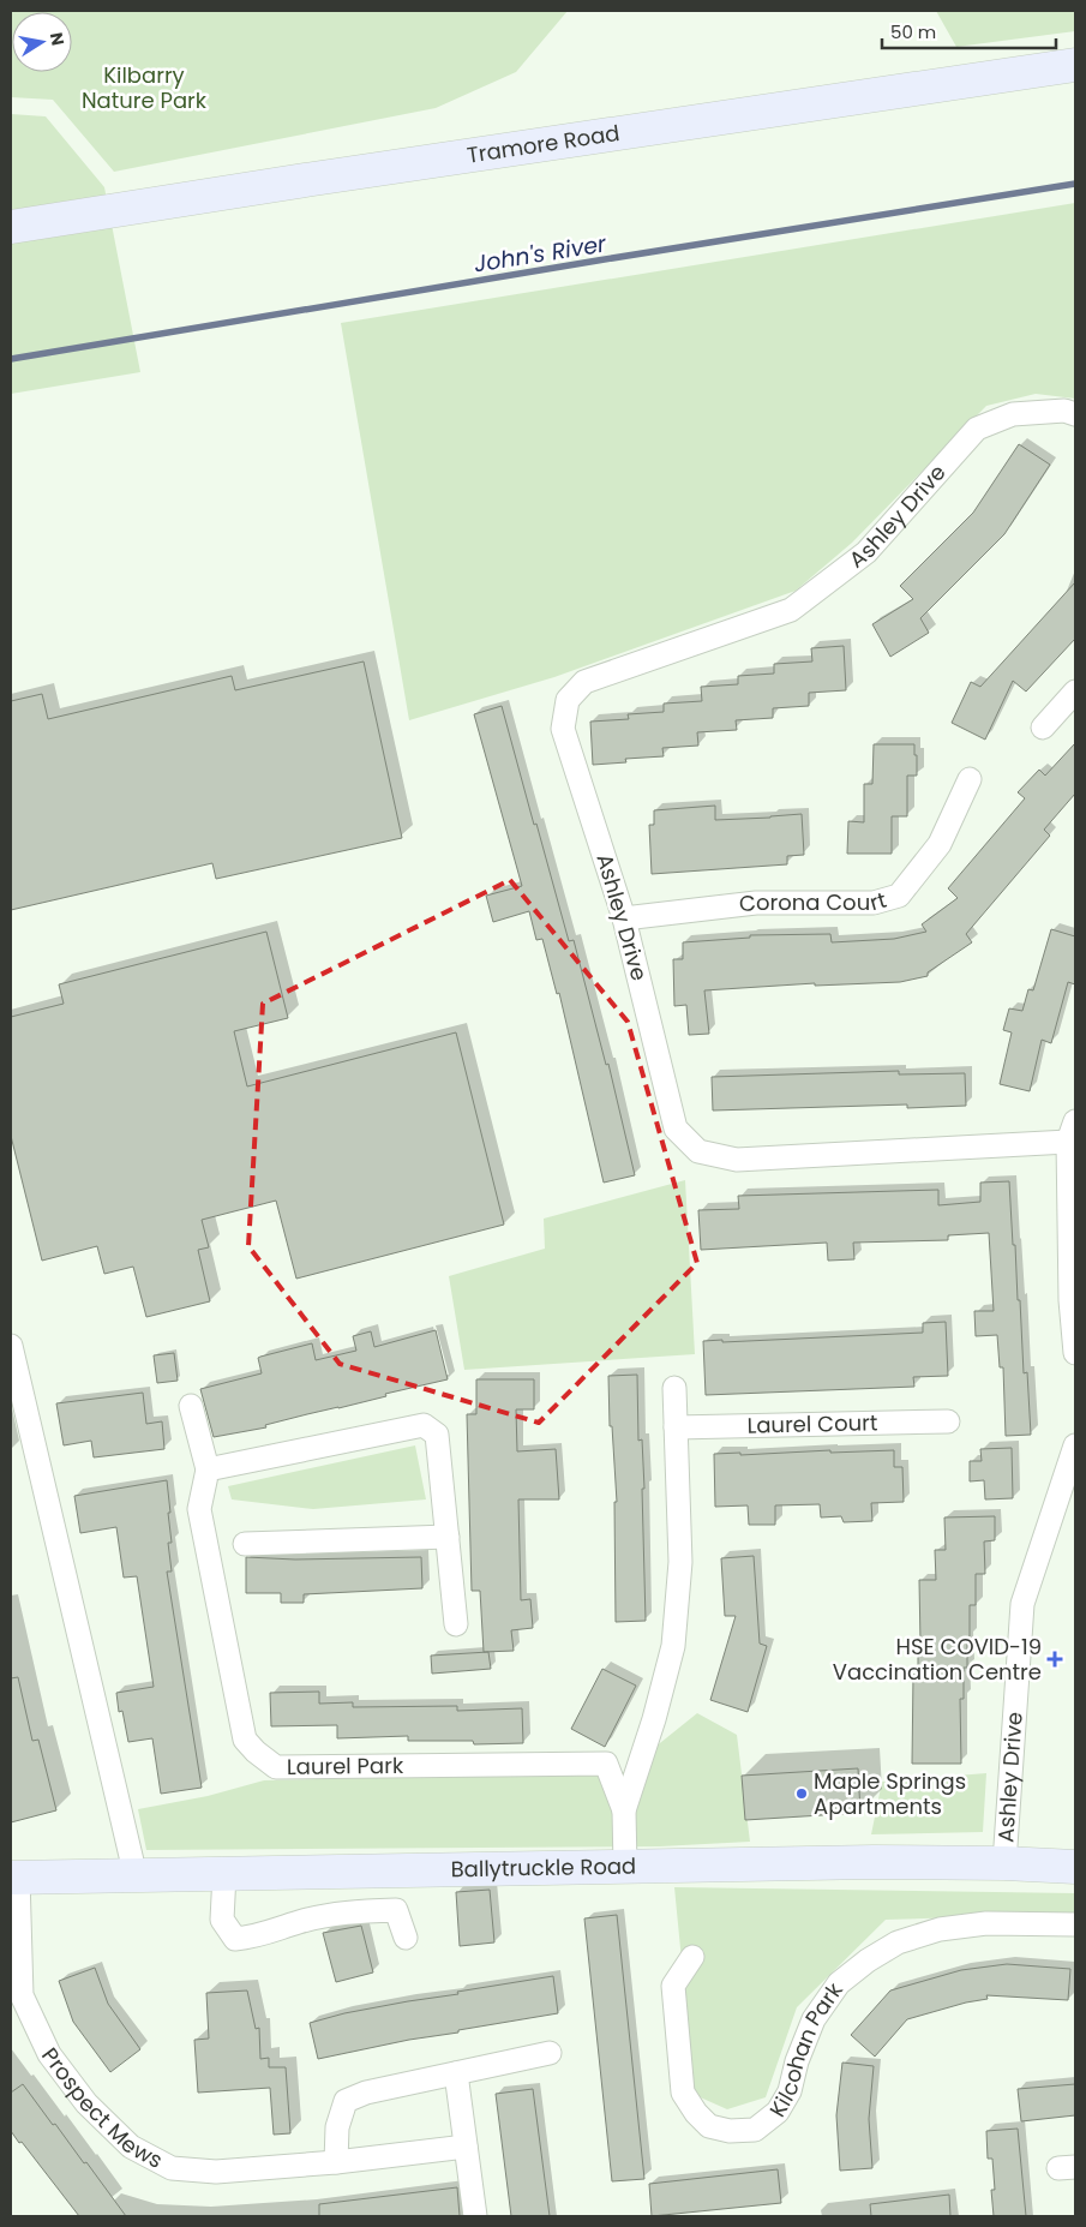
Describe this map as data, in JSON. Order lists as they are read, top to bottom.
{
  "streets": {
    "main road": ["Tramore Road", "Ballytruckle Road"],
    "street": [
      "Ashley Drive",
      "Corona Court",
      "Laurel Court",
      "Laurel Park",
      "Kilcohan Park",
      "Prospect Mews"
    ]
  },
  "crossings": [
    ["Ashley Drive", "Corona Court"],
    ["Ashley Drive", "Ballytruckle Road"],
    ["Laurel Court", "Laurel Park"],
    ["Laurel Park", "Ballytruckle Road"],
    ["Ballytruckle Road", "Prospect Mews"]
  ],
  "water": ["John's River"],
  "parks": ["Kilbarry Nature Park"],
  "places": {
    "health": ["HSE COVID-19 Vaccination Centre"],
    "other": ["Maple Springs Apartments"]
  },
  "scale_bar": "50 m",
  "north": "right"
}
